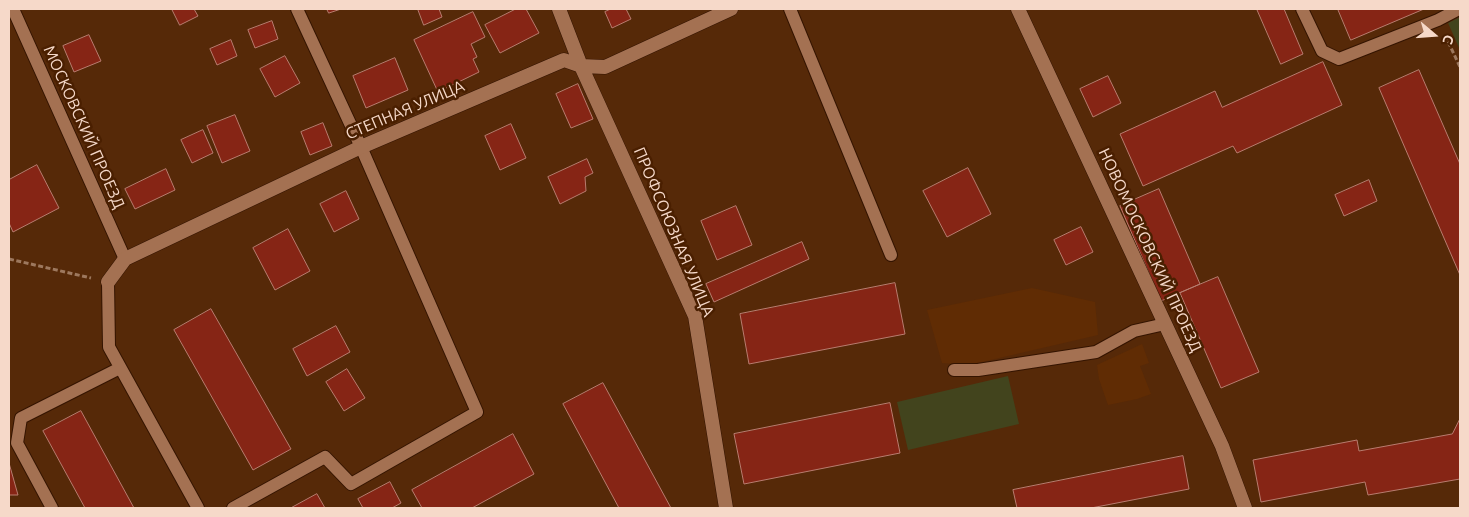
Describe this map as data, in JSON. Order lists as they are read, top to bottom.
{
  "streets": {
    "street": ["СТЕПНАЯ УЛИЦА", "ПРОФСОЮЗНАЯ УЛИЦА", "НОВОМОСКОВСКИЙ ПРОЕЗД"],
    "lane": ["МОСКОВСКИЙ ПРОЕЗД"]
  },
  "crossings": [
    ["СТЕПНАЯ УЛИЦА", "МОСКОВСКИЙ ПРОЕЗД"],
    ["СТЕПНАЯ УЛИЦА", "ПРОФСОЮЗНАЯ УЛИЦА"]
  ],
  "north": "right"
}
